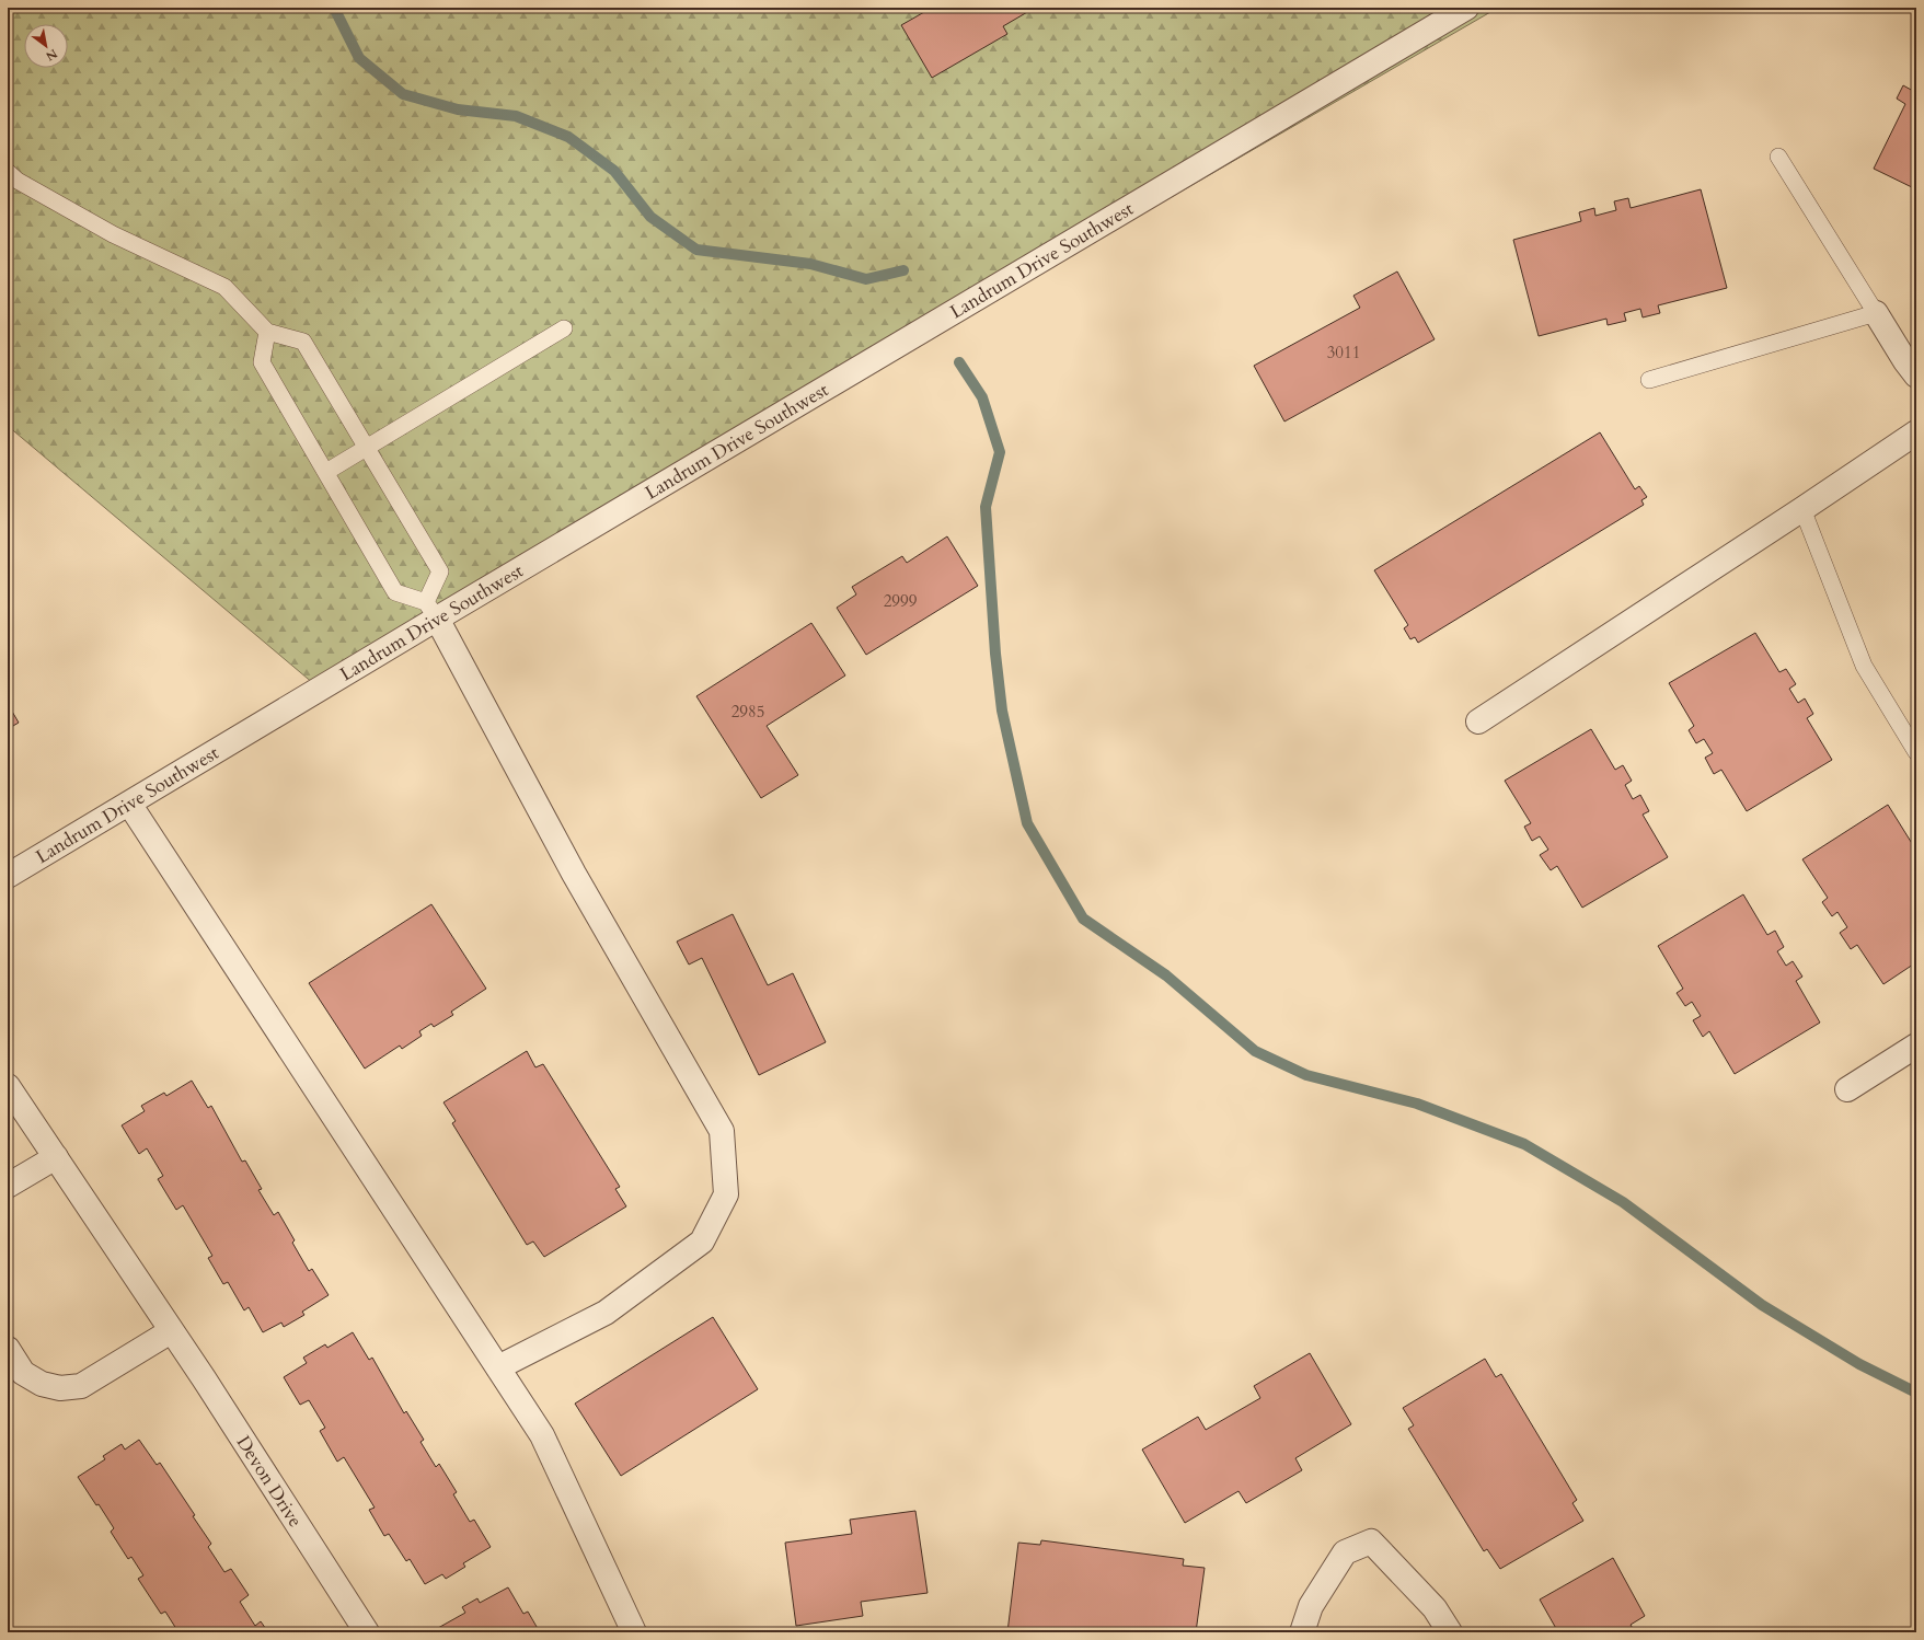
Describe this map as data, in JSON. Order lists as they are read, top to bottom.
{
  "streets": {
    "street": ["Landrum Drive Southwest", "Devon Drive"]
  },
  "house_numbers": ["3011", "2999", "2985"],
  "north": "bottom right"
}
